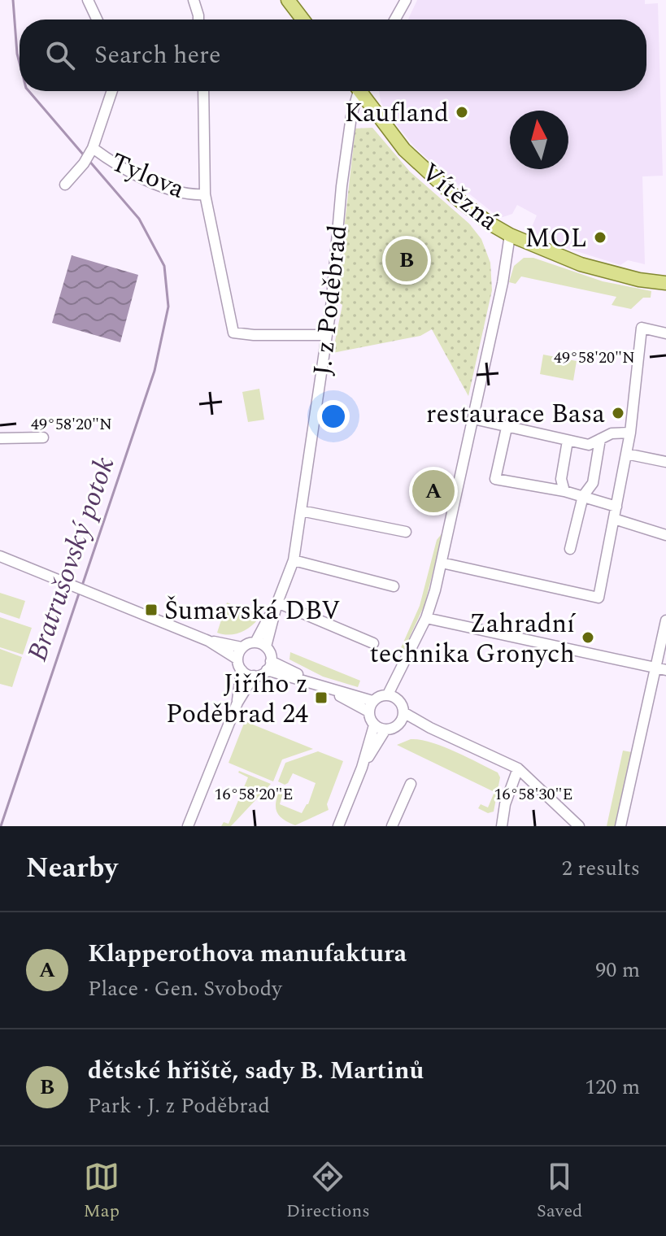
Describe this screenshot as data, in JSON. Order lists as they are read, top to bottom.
{
  "streets": {
    "main road": ["Vítězná"],
    "street": ["Tylova", "J. z Poděbrad"]
  },
  "water": ["Bratrušovský potok"],
  "places": {
    "other": [
      "Kaufland",
      "MOL",
      "restaurace Basa",
      "Zahradní technika Gronych"
    ],
    "transit": ["Šumavská DBV", "Jiřího z Poděbrad 24"]
  },
  "north": "top",
  "page": {
    "search": "Search here",
    "pins": ["B", "A"],
    "heading": ["Nearby", "2 results"],
    "list": [
      {
        "mark": "A",
        "name": "Klapperothova manufaktura",
        "note": "Place · Gen. Svobody",
        "value": "90 m"
      },
      {
        "mark": "B",
        "name": "dětské hřiště, sady B. Martinů",
        "note": "Park · J. z Poděbrad",
        "value": "120 m"
      }
    ],
    "nav": ["Map", "Directions", "Saved"]
  },
  "coordinates": ["49°58'20\"N", "16°58'20\"E", "16°58'30\"E"]
}
